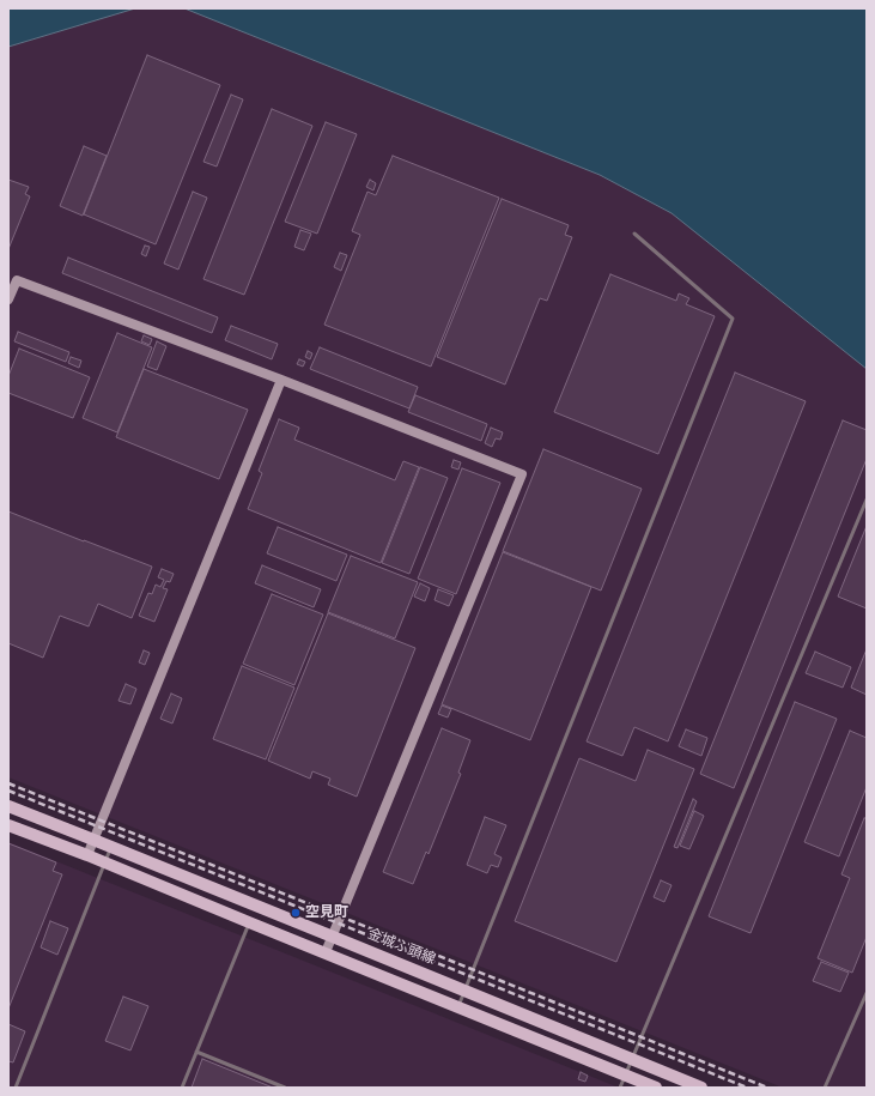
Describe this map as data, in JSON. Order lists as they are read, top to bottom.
{
  "streets": {
    "main road": ["金城ふ頭線"]
  },
  "places": ["空見町"]
}
